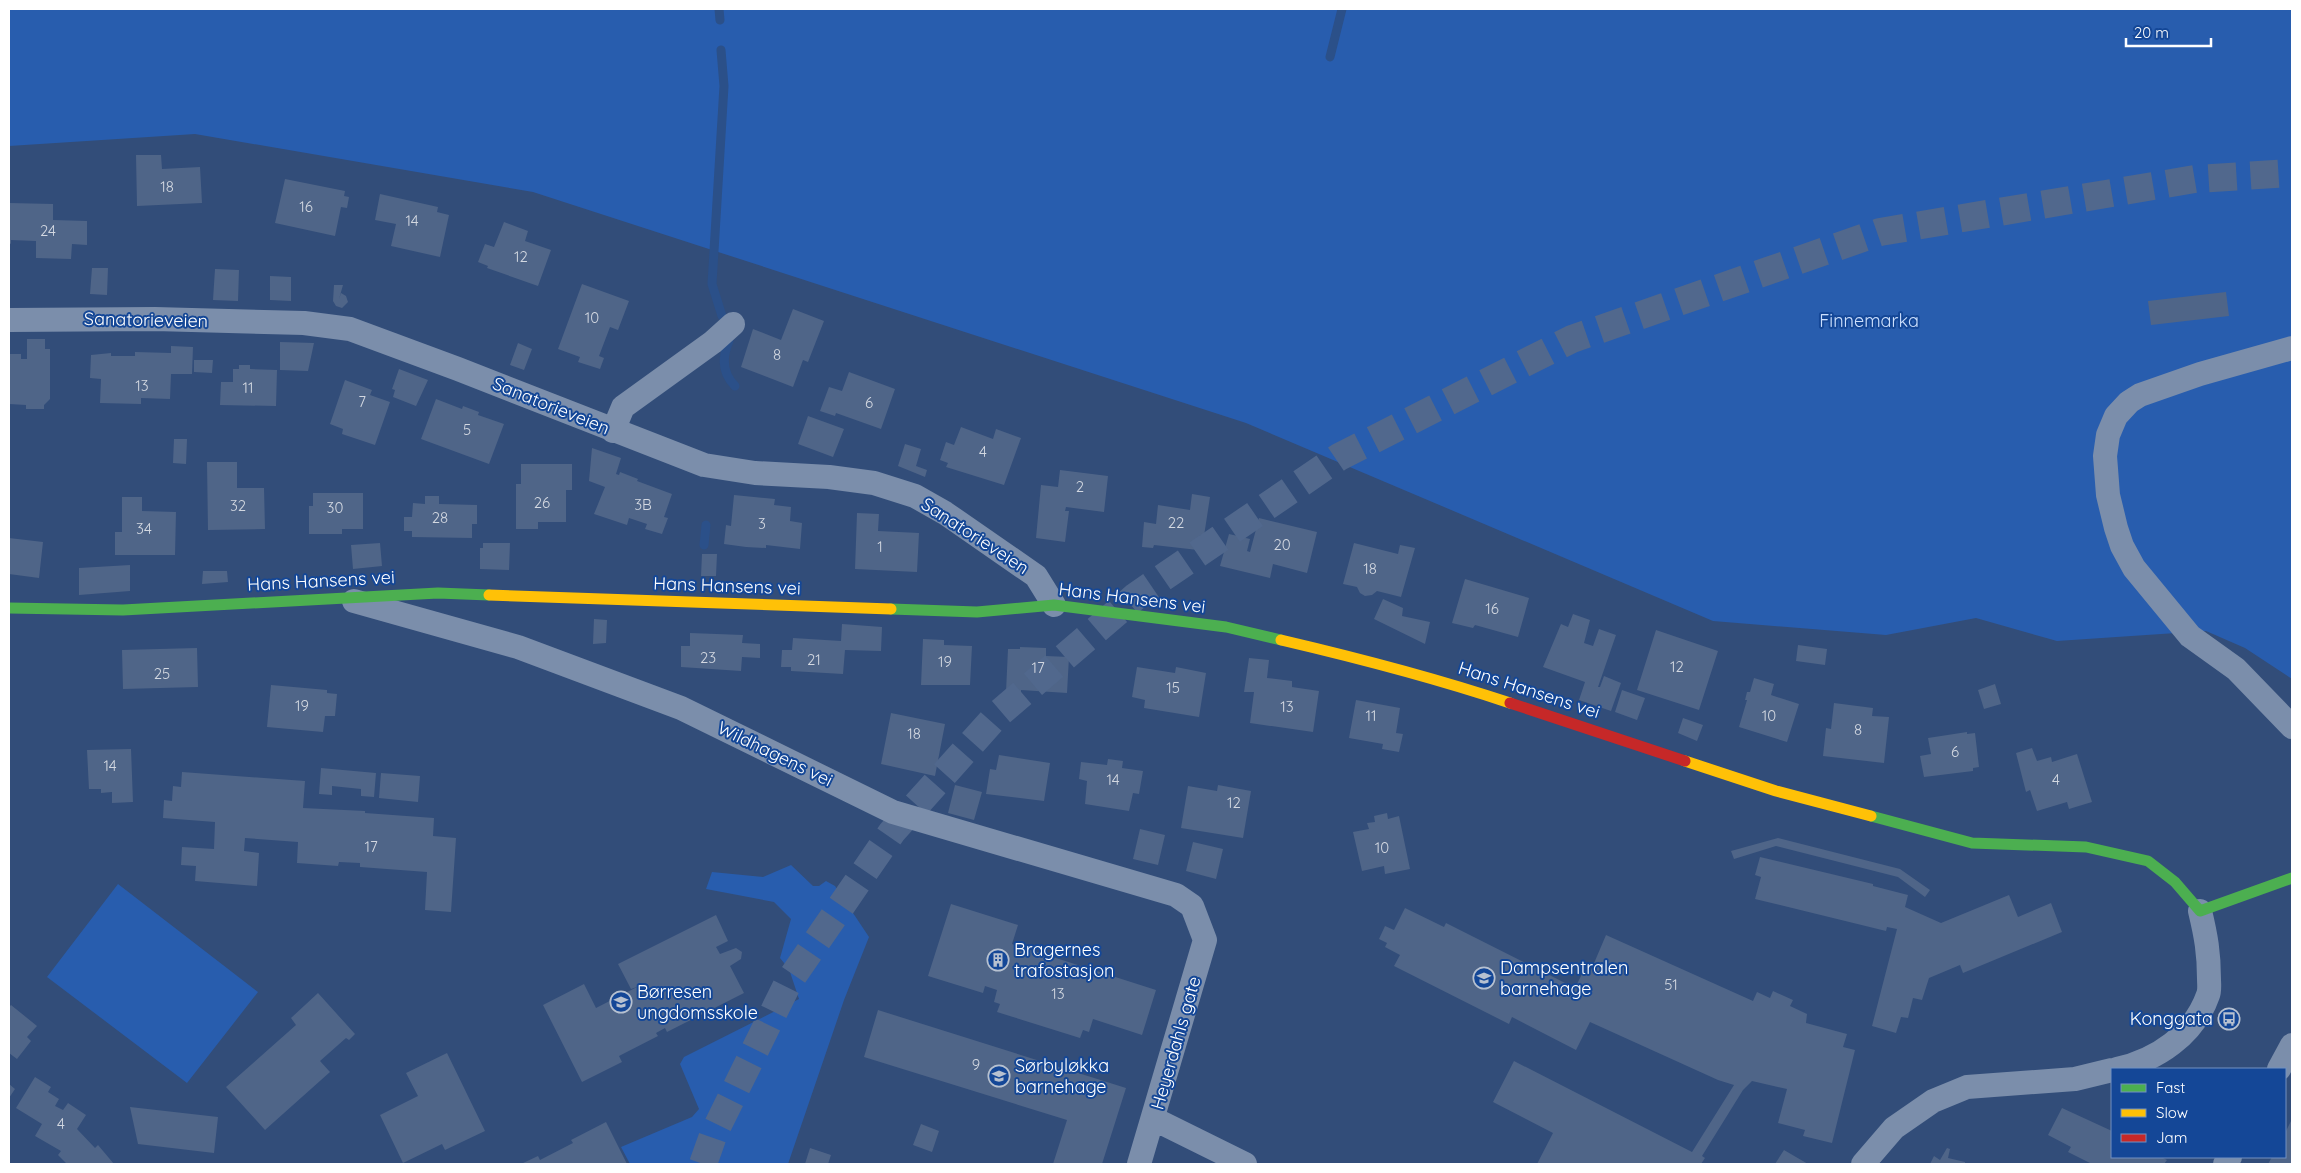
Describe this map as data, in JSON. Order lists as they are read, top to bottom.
{
  "streets": {
    "main road": ["Hans Hansens vei"],
    "street": ["Sanatorieveien", "Wildhagens vei", "Heyerdahls gate"]
  },
  "crossings": [
    ["Sanatorieveien", "Hans Hansens vei"],
    ["Hans Hansens vei", "Wildhagens vei"],
    ["Wildhagens vei", "Heyerdahls gate"]
  ],
  "parks": ["Finnemarka"],
  "places": {
    "building": ["Bragernes trafostasjon"],
    "school or university": ["Dampsentralen barnehage", "Børresen ungdomsskole", "Sørbyløkka barnehage"],
    "bus stop": ["Konggata"]
  },
  "house_numbers": [
    "18",
    "16",
    "14",
    "24",
    "12",
    "10",
    "8",
    "13",
    "11",
    "7",
    "6",
    "5",
    "4",
    "2",
    "26",
    "3B",
    "32",
    "30",
    "28",
    "22",
    "3",
    "34",
    "20",
    "1",
    "18",
    "16",
    "23",
    "21",
    "19",
    "12",
    "17",
    "25",
    "15",
    "19",
    "13",
    "11",
    "10",
    "8",
    "18",
    "6",
    "14",
    "14",
    "4",
    "12",
    "17",
    "10",
    "51",
    "13",
    "9",
    "4"
  ],
  "legend": ["Fast", "Slow", "Jam"],
  "scale_bar": "20 m"
}
